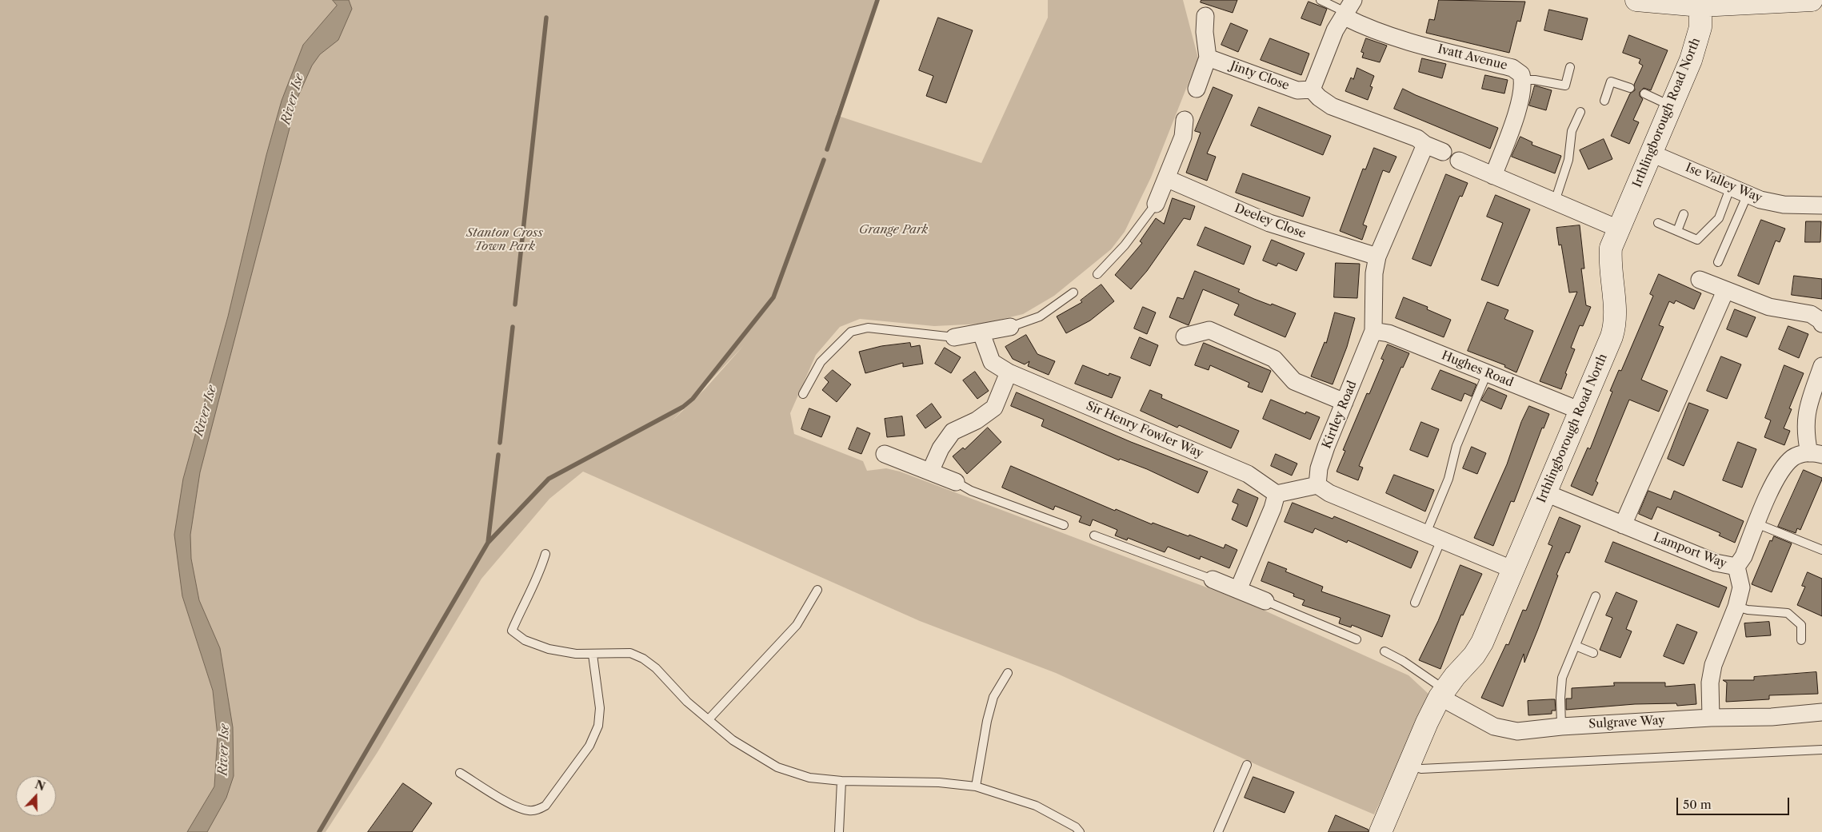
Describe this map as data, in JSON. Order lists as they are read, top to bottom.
{
  "streets": {
    "main road": ["Irthlingborough Road North"],
    "street": [
      "Ivatt Avenue",
      "Jinty Close",
      "Ise Valley Way",
      "Deeley Close",
      "Hughes Road",
      "Kirtley Road",
      "Sir Henry Fowler Way",
      "Lamport Way",
      "Sulgrave Way"
    ]
  },
  "crossings": [
    ["Irthlingborough Road North", "Ise Valley Way"],
    ["Irthlingborough Road North", "Hughes Road"],
    ["Irthlingborough Road North", "Lamport Way"],
    ["Irthlingborough Road North", "Sulgrave Way"],
    ["Deeley Close", "Kirtley Road"],
    ["Hughes Road", "Kirtley Road"]
  ],
  "water": ["River Ise"],
  "parks": ["Grange Park", "Stanton Cross Town Park"],
  "scale_bar": "50 m",
  "north": "top"
}
